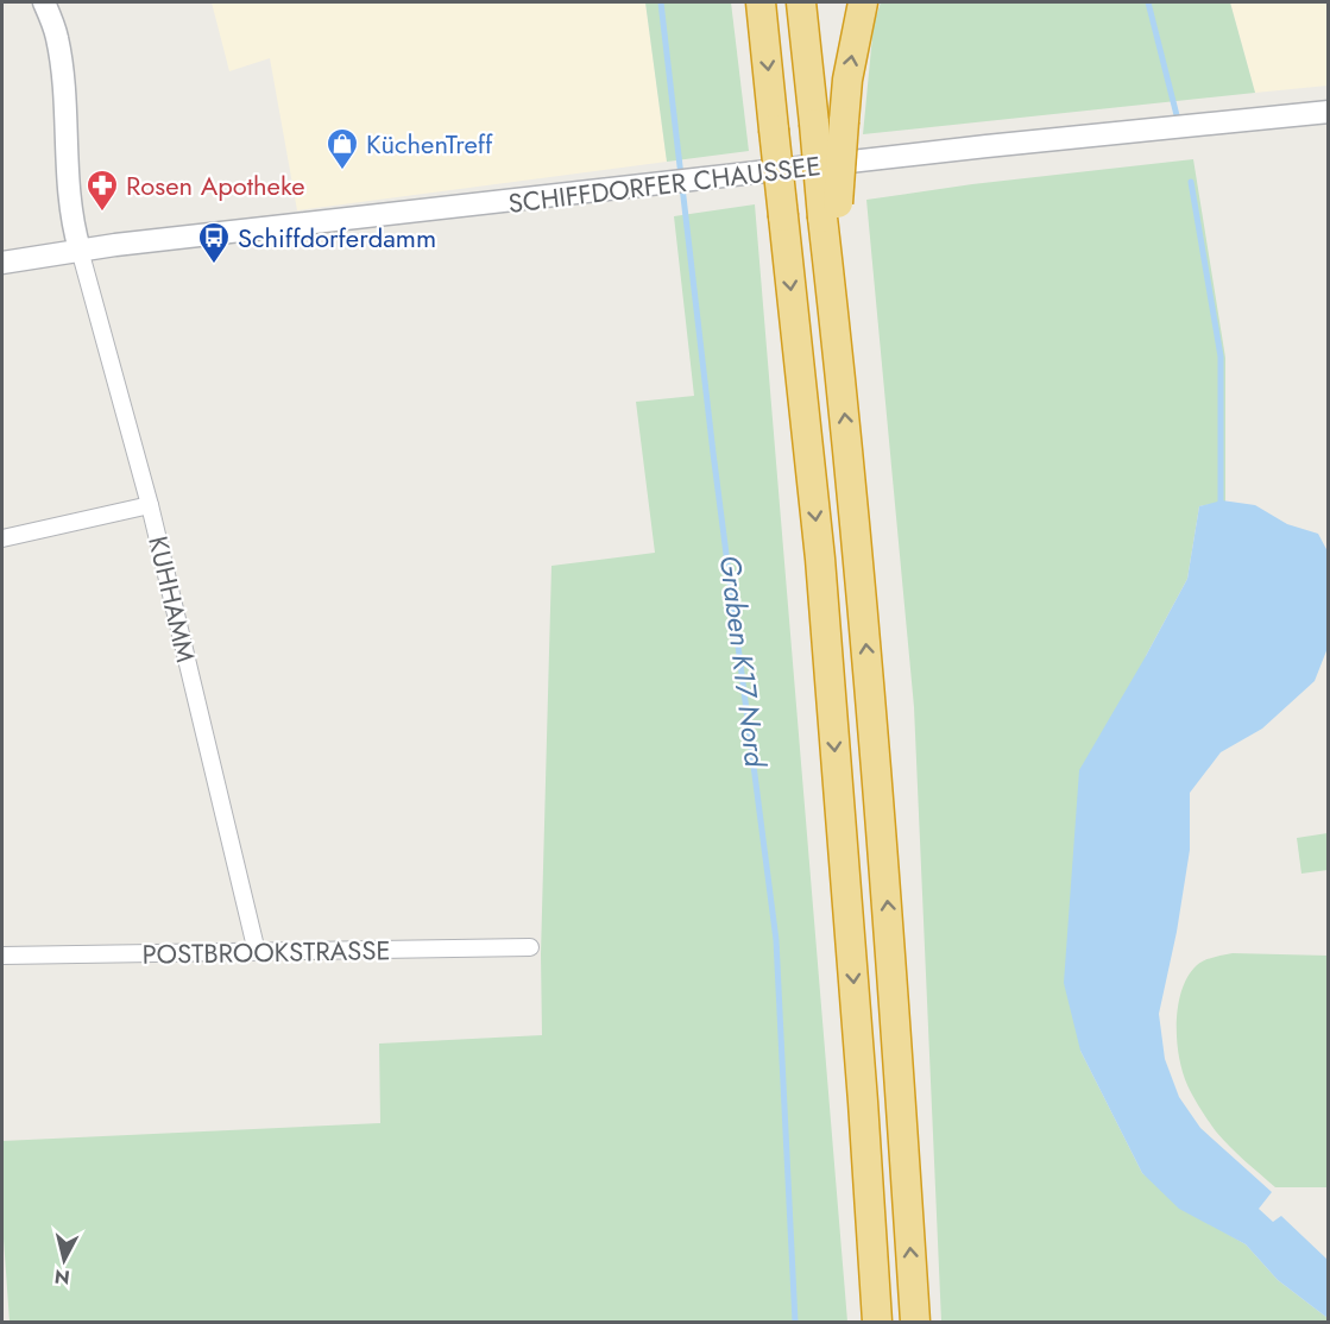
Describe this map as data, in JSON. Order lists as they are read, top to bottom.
{
  "streets": {
    "street": ["SCHIFFDORFER CHAUSSEE", "KUHHAMM", "POSTBROOKSTRASSE"]
  },
  "crossings": [
    ["SCHIFFDORFER CHAUSSEE", "KUHHAMM"],
    ["KUHHAMM", "POSTBROOKSTRASSE"]
  ],
  "water": ["Graben K17 Nord"],
  "places": {
    "shop": ["KüchenTreff"],
    "pharmacy": ["Rosen Apotheke"],
    "bus stop": ["Schiffdorferdamm"]
  },
  "north": "bottom"
}
